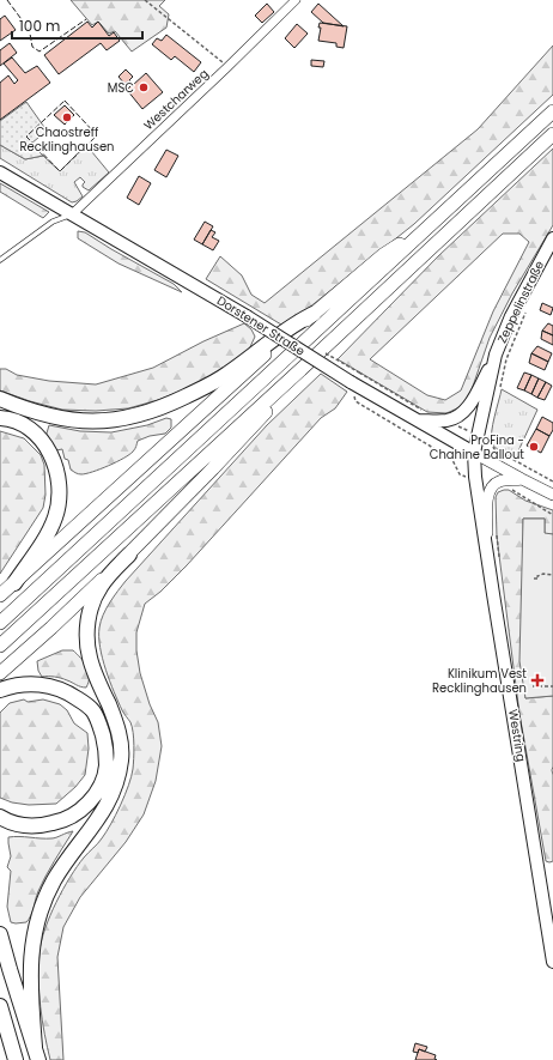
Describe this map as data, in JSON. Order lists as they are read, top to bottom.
{
  "streets": {
    "main road": ["Zeppelinstraße", "Dorstener Straße", "Westring"],
    "street": ["Westcharweg"]
  },
  "crossings": [
    ["Westcharweg", "Dorstener Straße"],
    ["Zeppelinstraße", "Dorstener Straße"],
    ["Zeppelinstraße", "Westring"],
    ["Dorstener Straße", "Westring"]
  ],
  "places": {
    "other": ["MSC", "Chaostreff Recklinghausen", "ProFina - Chahine Ballout"],
    "health": ["Klinikum Vest Recklinghausen"]
  },
  "scale_bar": "100 m"
}
